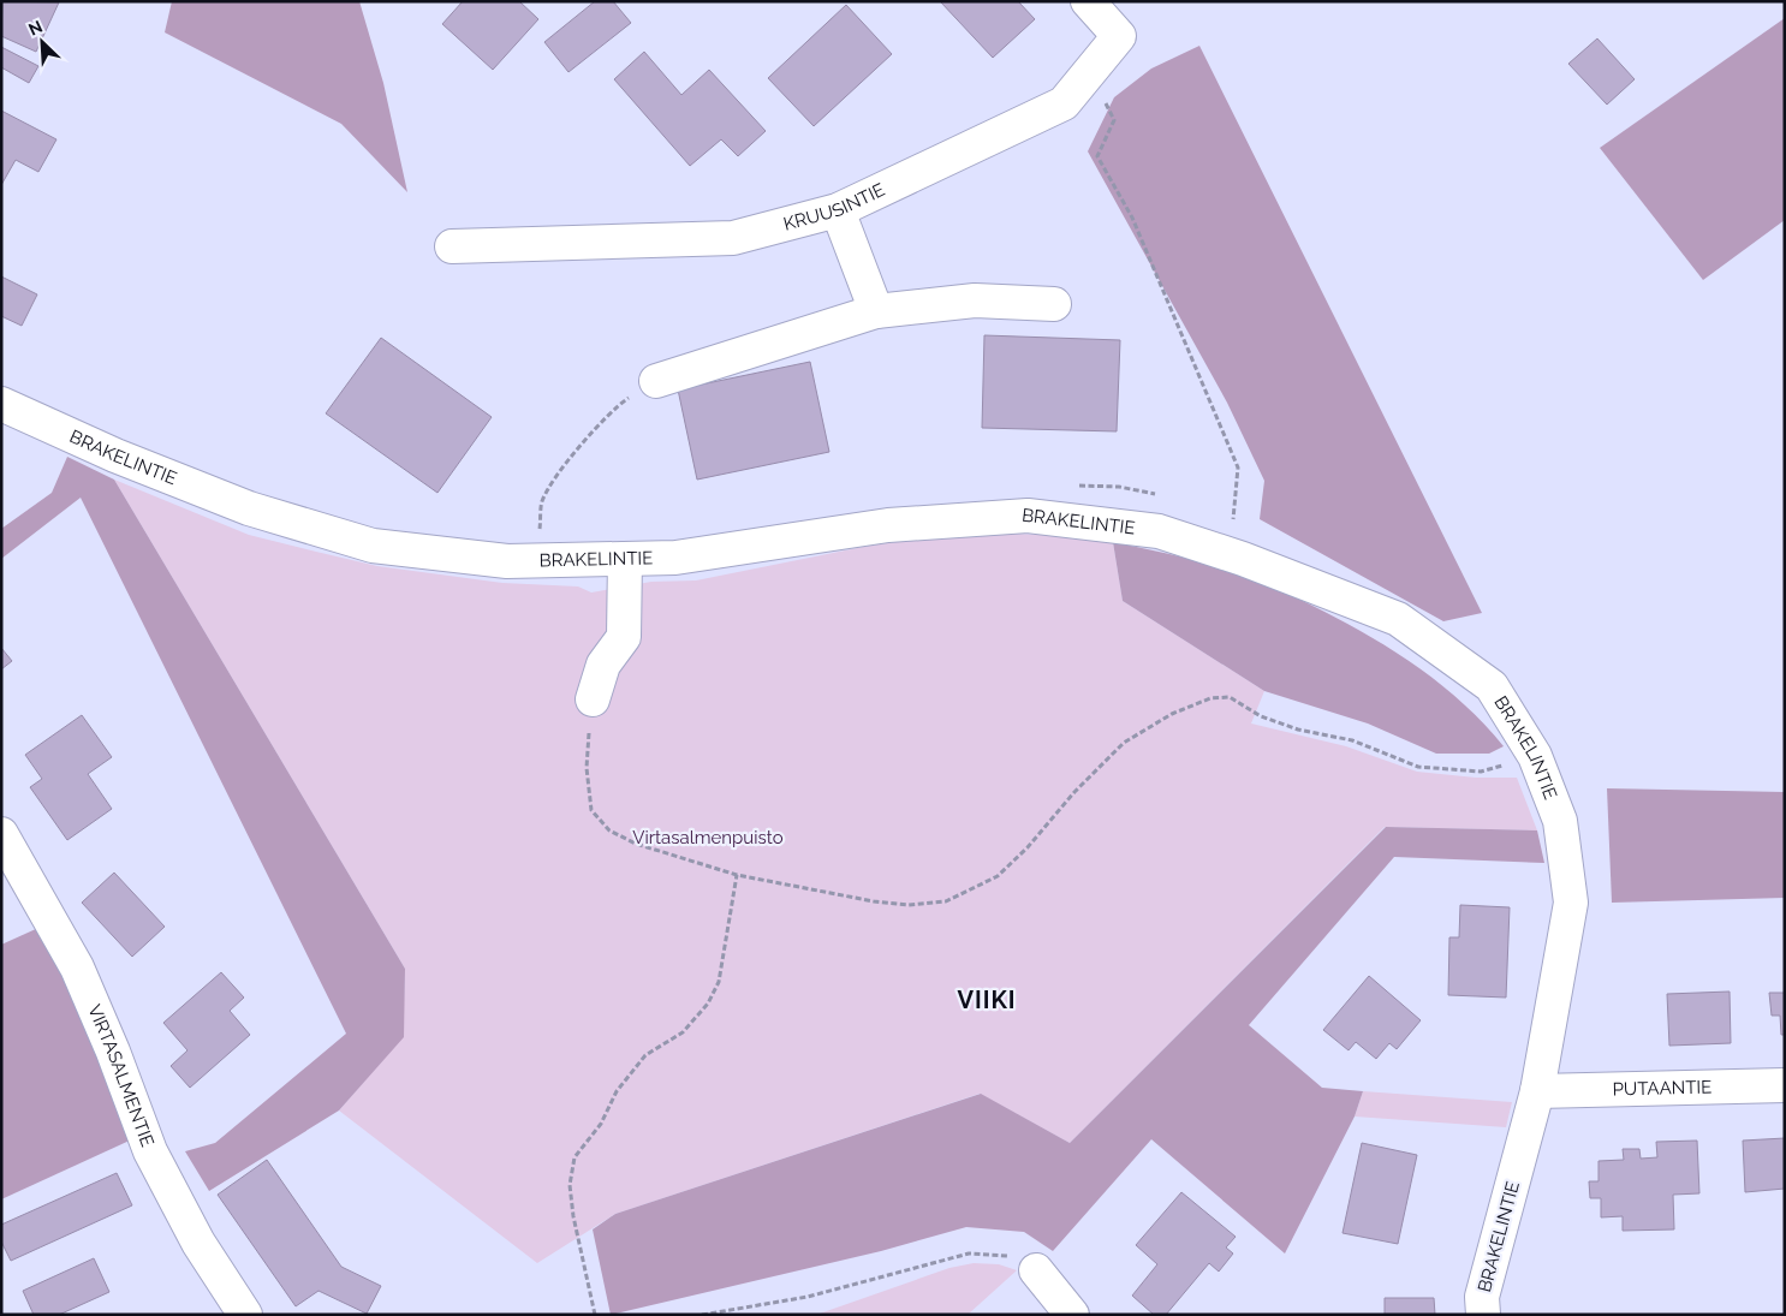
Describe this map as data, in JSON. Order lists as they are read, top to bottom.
{
  "streets": {
    "street": [
      "KRUUSINTIE",
      "BRAKELINTIE",
      "VIRTASALMENTIE",
      "PUTAANTIE"
    ]
  },
  "crossings": [
    ["BRAKELINTIE", "PUTAANTIE"]
  ],
  "districts": ["VIIKI"],
  "parks": ["Virtasalmenpuisto"],
  "north": "top left"
}
